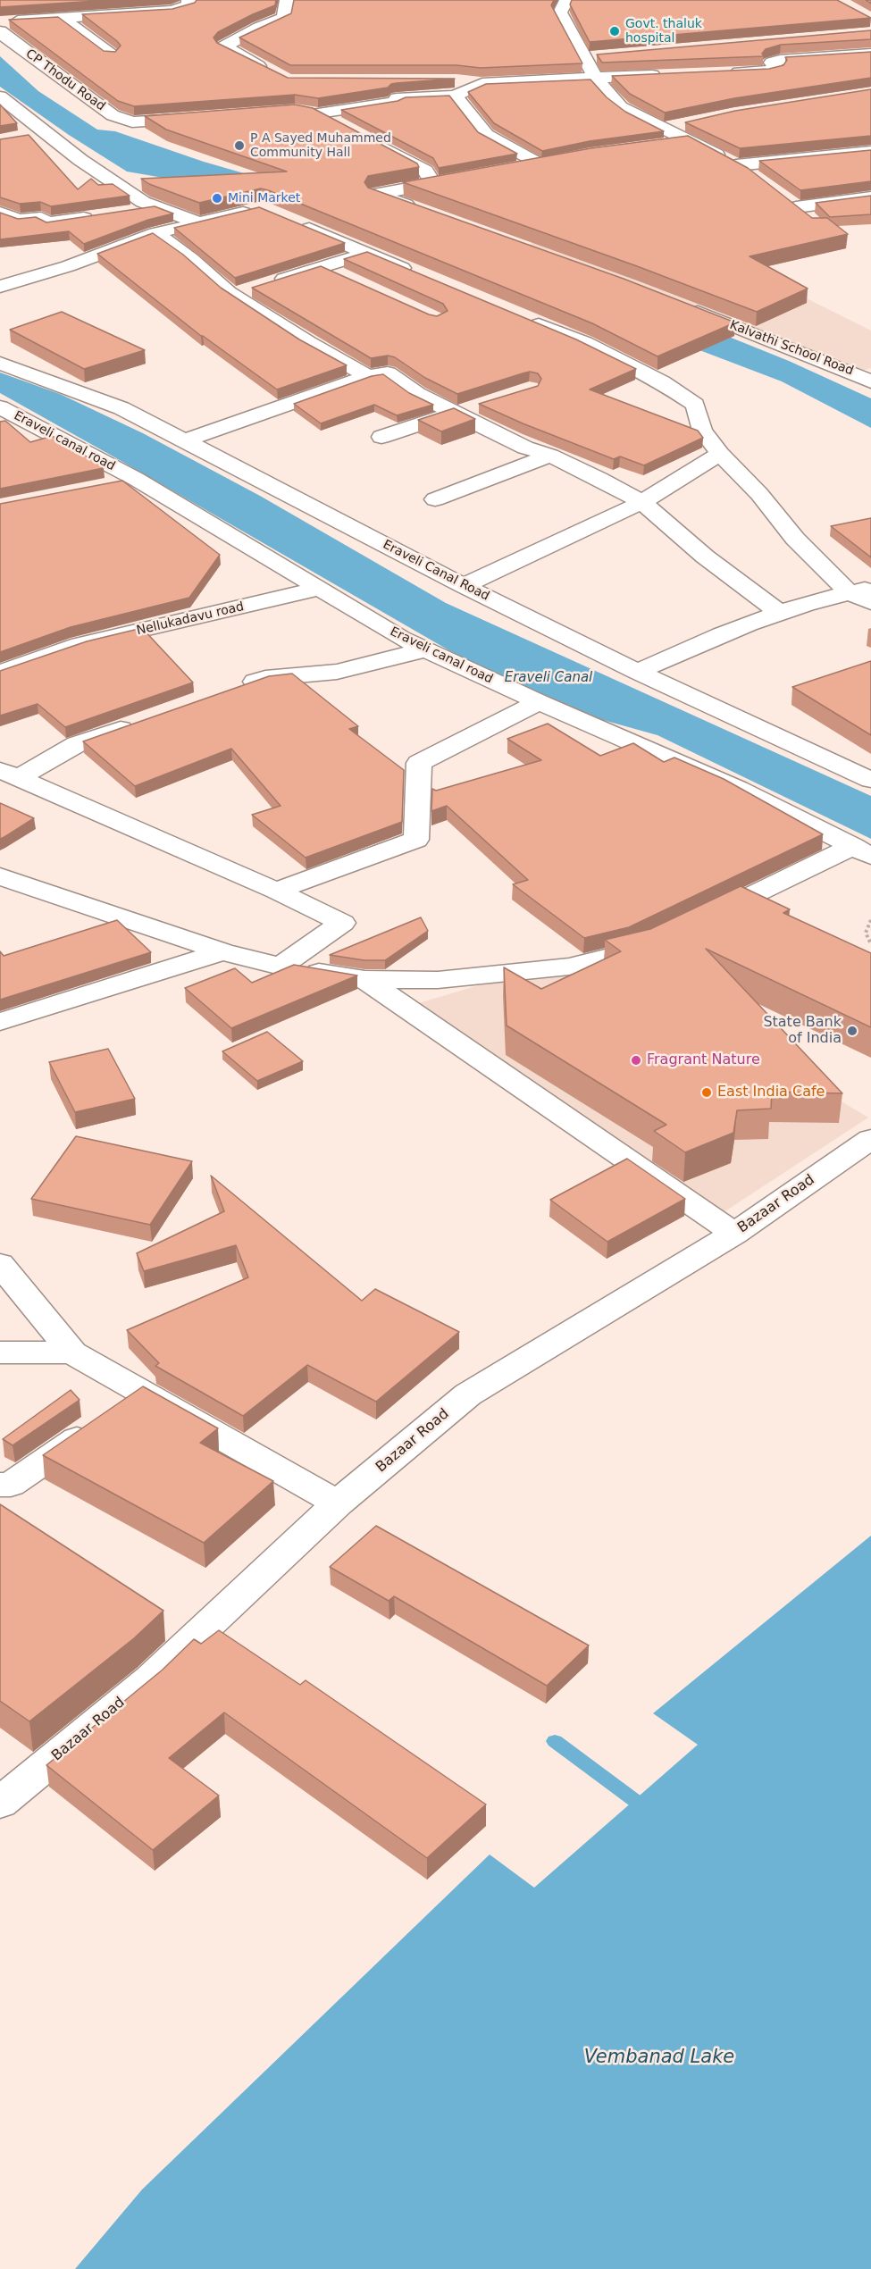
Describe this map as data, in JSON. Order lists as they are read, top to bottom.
{
  "streets": {
    "street": [
      "CP Thodu Road",
      "Kalvathi School Road",
      "Eraveli canal road",
      "Eraveli Canal Road",
      "Nellukadavu road",
      "Bazaar Road"
    ]
  },
  "crossings": [
    ["Eraveli canal road", "Nellukadavu road"]
  ],
  "water": ["Eraveli Canal", "Vembanad Lake"],
  "places": [
    "Govt. thaluk hospital",
    "P A Sayed Muhammed Community Hall",
    "Mini Market",
    "State Bank of India",
    "Fragrant Nature",
    "East India Cafe"
  ]
}
